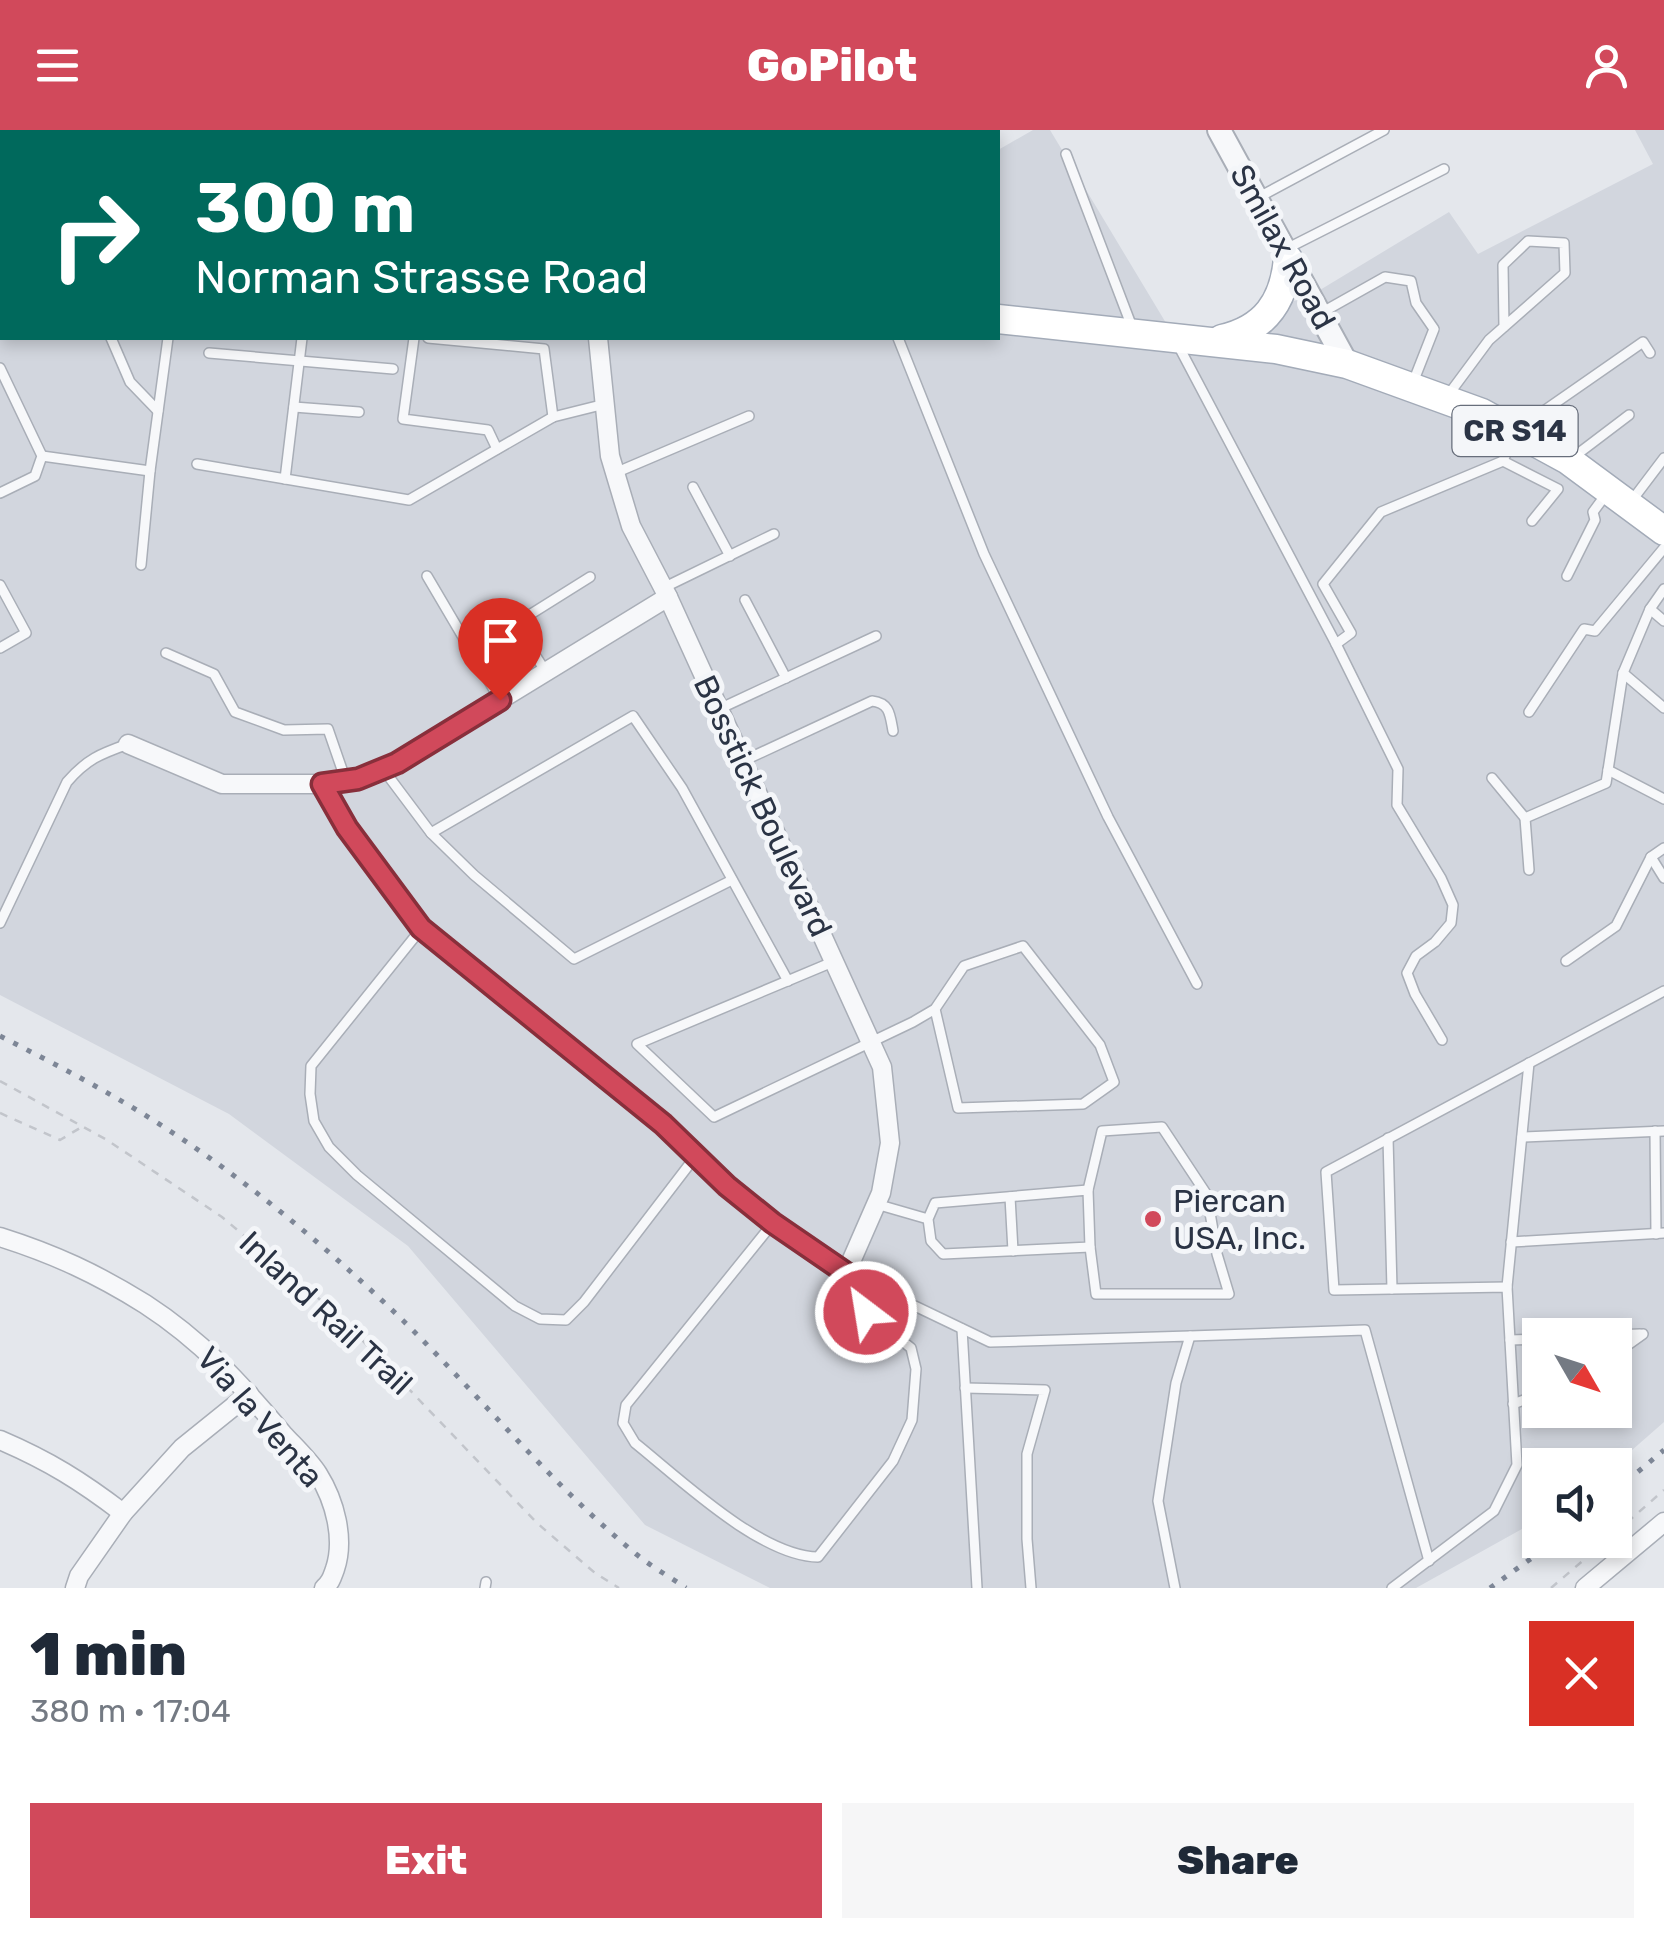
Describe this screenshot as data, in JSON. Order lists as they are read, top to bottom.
{
  "streets": {
    "main road": ["CR S14"],
    "street": ["Smilax Road", "Bosstick Boulevard", "Via la Venta"],
    "path": ["Inland Rail Trail"]
  },
  "crossings": [
    ["Smilax Road", "CR S14"]
  ],
  "places": ["Piercan USA, Inc."],
  "north": "bottom right",
  "page": {
    "header": "GoPilot",
    "turn": ["300 m", "Norman Strasse Road"],
    "heading": ["1 min", "380 m · 17:04"],
    "buttons": ["Exit", "Share"]
  }
}
